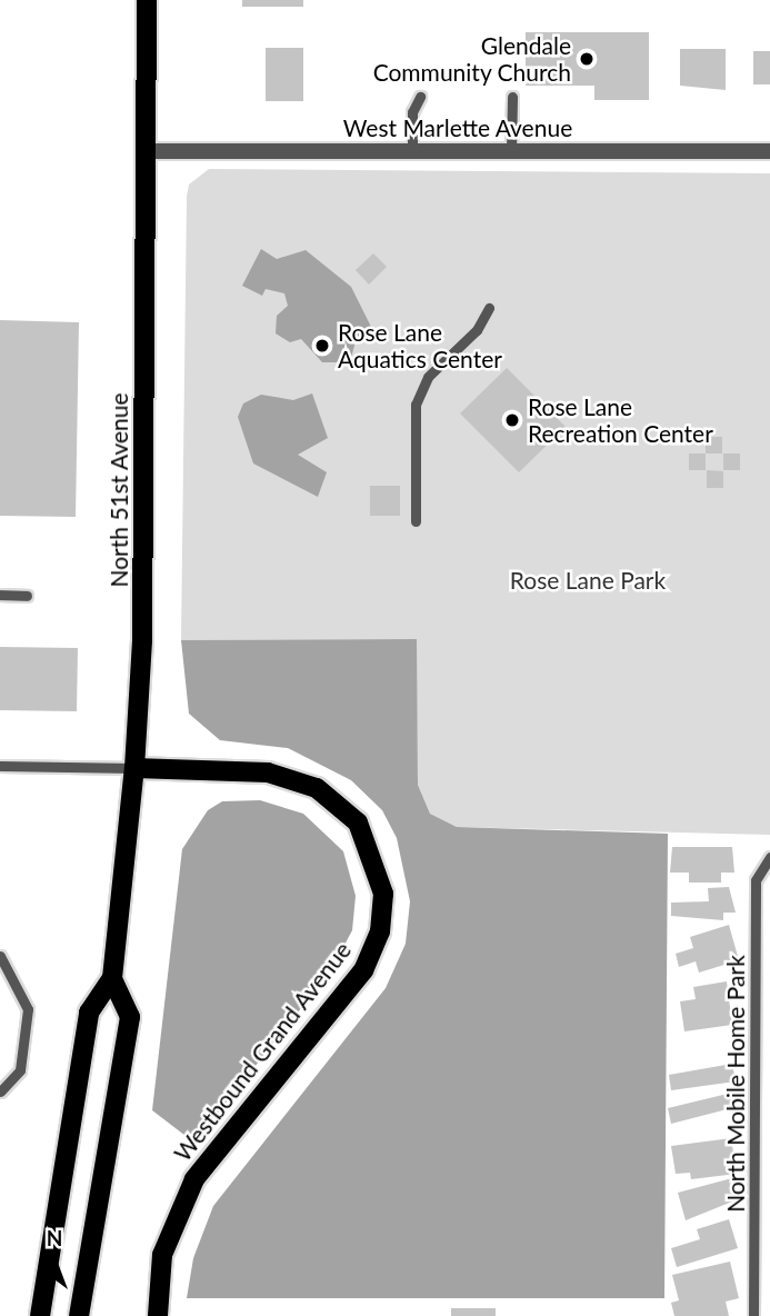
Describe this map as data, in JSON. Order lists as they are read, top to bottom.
{
  "streets": {
    "main road": ["North 51st Avenue", "Westbound Grand Avenue"],
    "street": ["West Marlette Avenue"],
    "lane": ["North Mobile Home Park"]
  },
  "crossings": [
    ["West Marlette Avenue", "North 51st Avenue"],
    ["North 51st Avenue", "Westbound Grand Avenue"]
  ],
  "parks": ["Rose Lane Park"],
  "places": ["Glendale Community Church", "Rose Lane Aquatics Center", "Rose Lane Recreation Center"],
  "north": "top"
}
